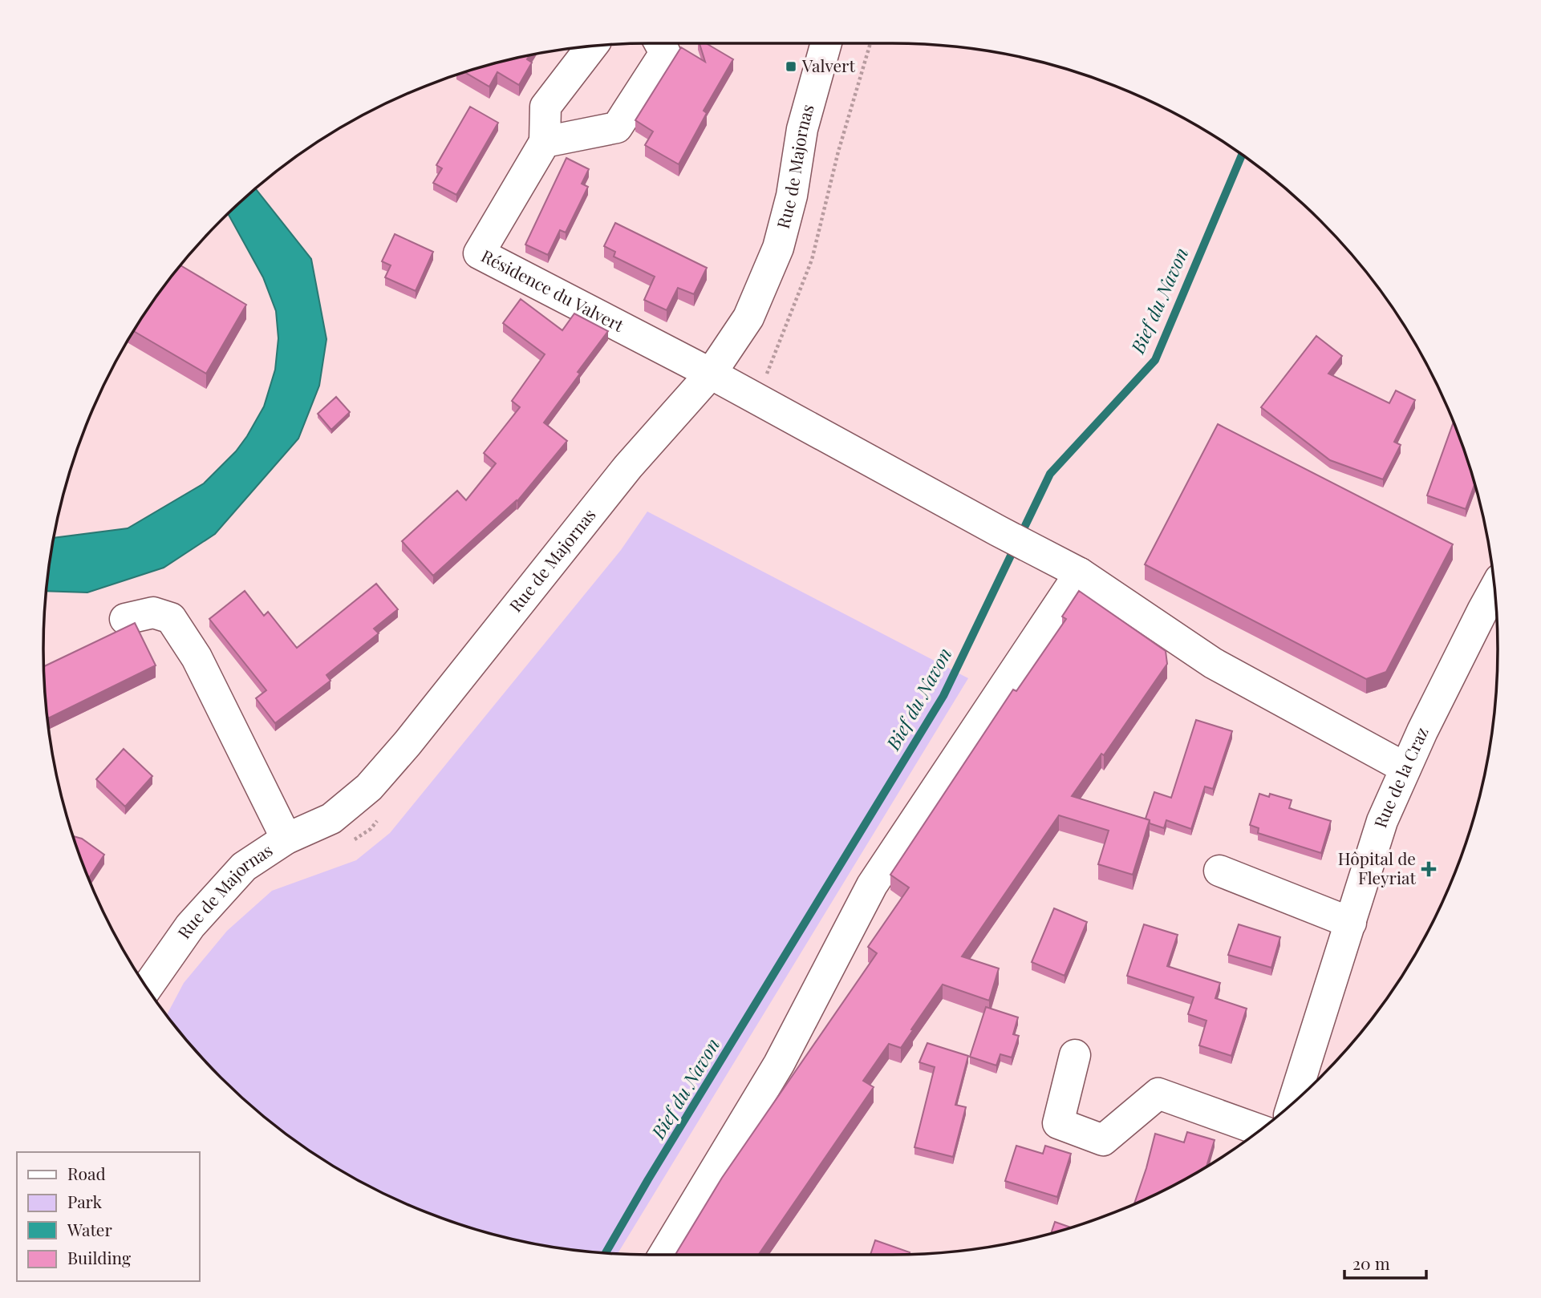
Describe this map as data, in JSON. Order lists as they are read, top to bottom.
{
  "streets": {
    "street": ["Rue de Majornas", "Résidence du Valvert", "Rue de la Craz"]
  },
  "crossings": [
    ["Rue de Majornas", "Résidence du Valvert"]
  ],
  "water": ["Bief du Navon"],
  "places": {
    "transit": ["Valvert"],
    "health": ["Hôpital de Fleyriat"]
  },
  "legend": [
    "Road",
    "Park",
    "Water",
    "Building"
  ],
  "scale_bar": "20 m"
}
